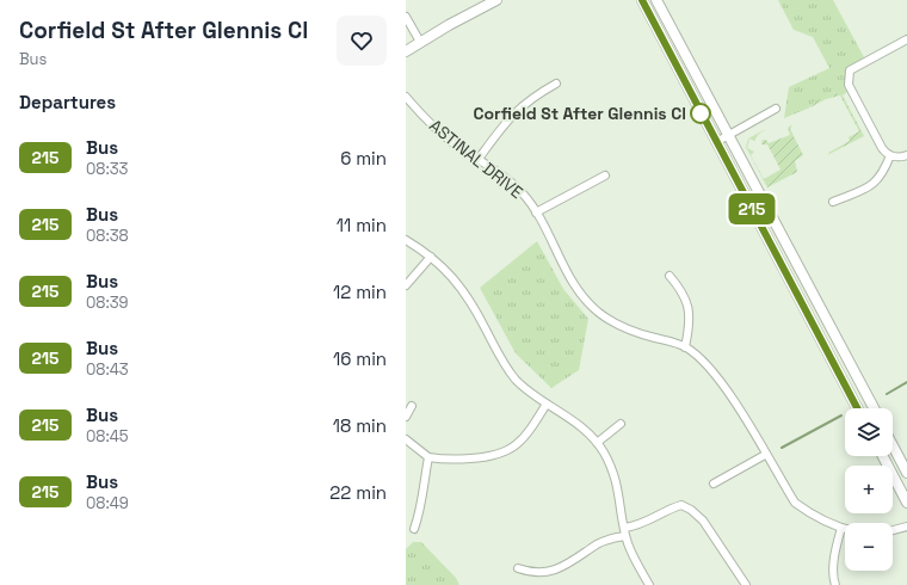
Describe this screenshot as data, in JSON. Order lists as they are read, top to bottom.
{
  "streets": {
    "street": ["ASTINAL DRIVE"]
  },
  "places": ["Corfield St After Glennis Cl"],
  "lines": ["bus line 215"],
  "page": {
    "heading": [
      ["Corfield St After Glennis Cl", "Bus"],
      "Departures"
    ],
    "on_map": "215",
    "list": [
      {
        "mark": "215",
        "name": "Bus",
        "note": "08:33",
        "value": "6 min"
      },
      {
        "mark": "215",
        "name": "Bus",
        "note": "08:38",
        "value": "11 min"
      },
      {
        "mark": "215",
        "name": "Bus",
        "note": "08:39",
        "value": "12 min"
      },
      {
        "mark": "215",
        "name": "Bus",
        "note": "08:43",
        "value": "16 min"
      },
      {
        "mark": "215",
        "name": "Bus",
        "note": "08:45",
        "value": "18 min"
      },
      {
        "mark": "215",
        "name": "Bus",
        "note": "08:49",
        "value": "22 min"
      }
    ],
    "map_buttons": ["+", "−"]
  }
}
